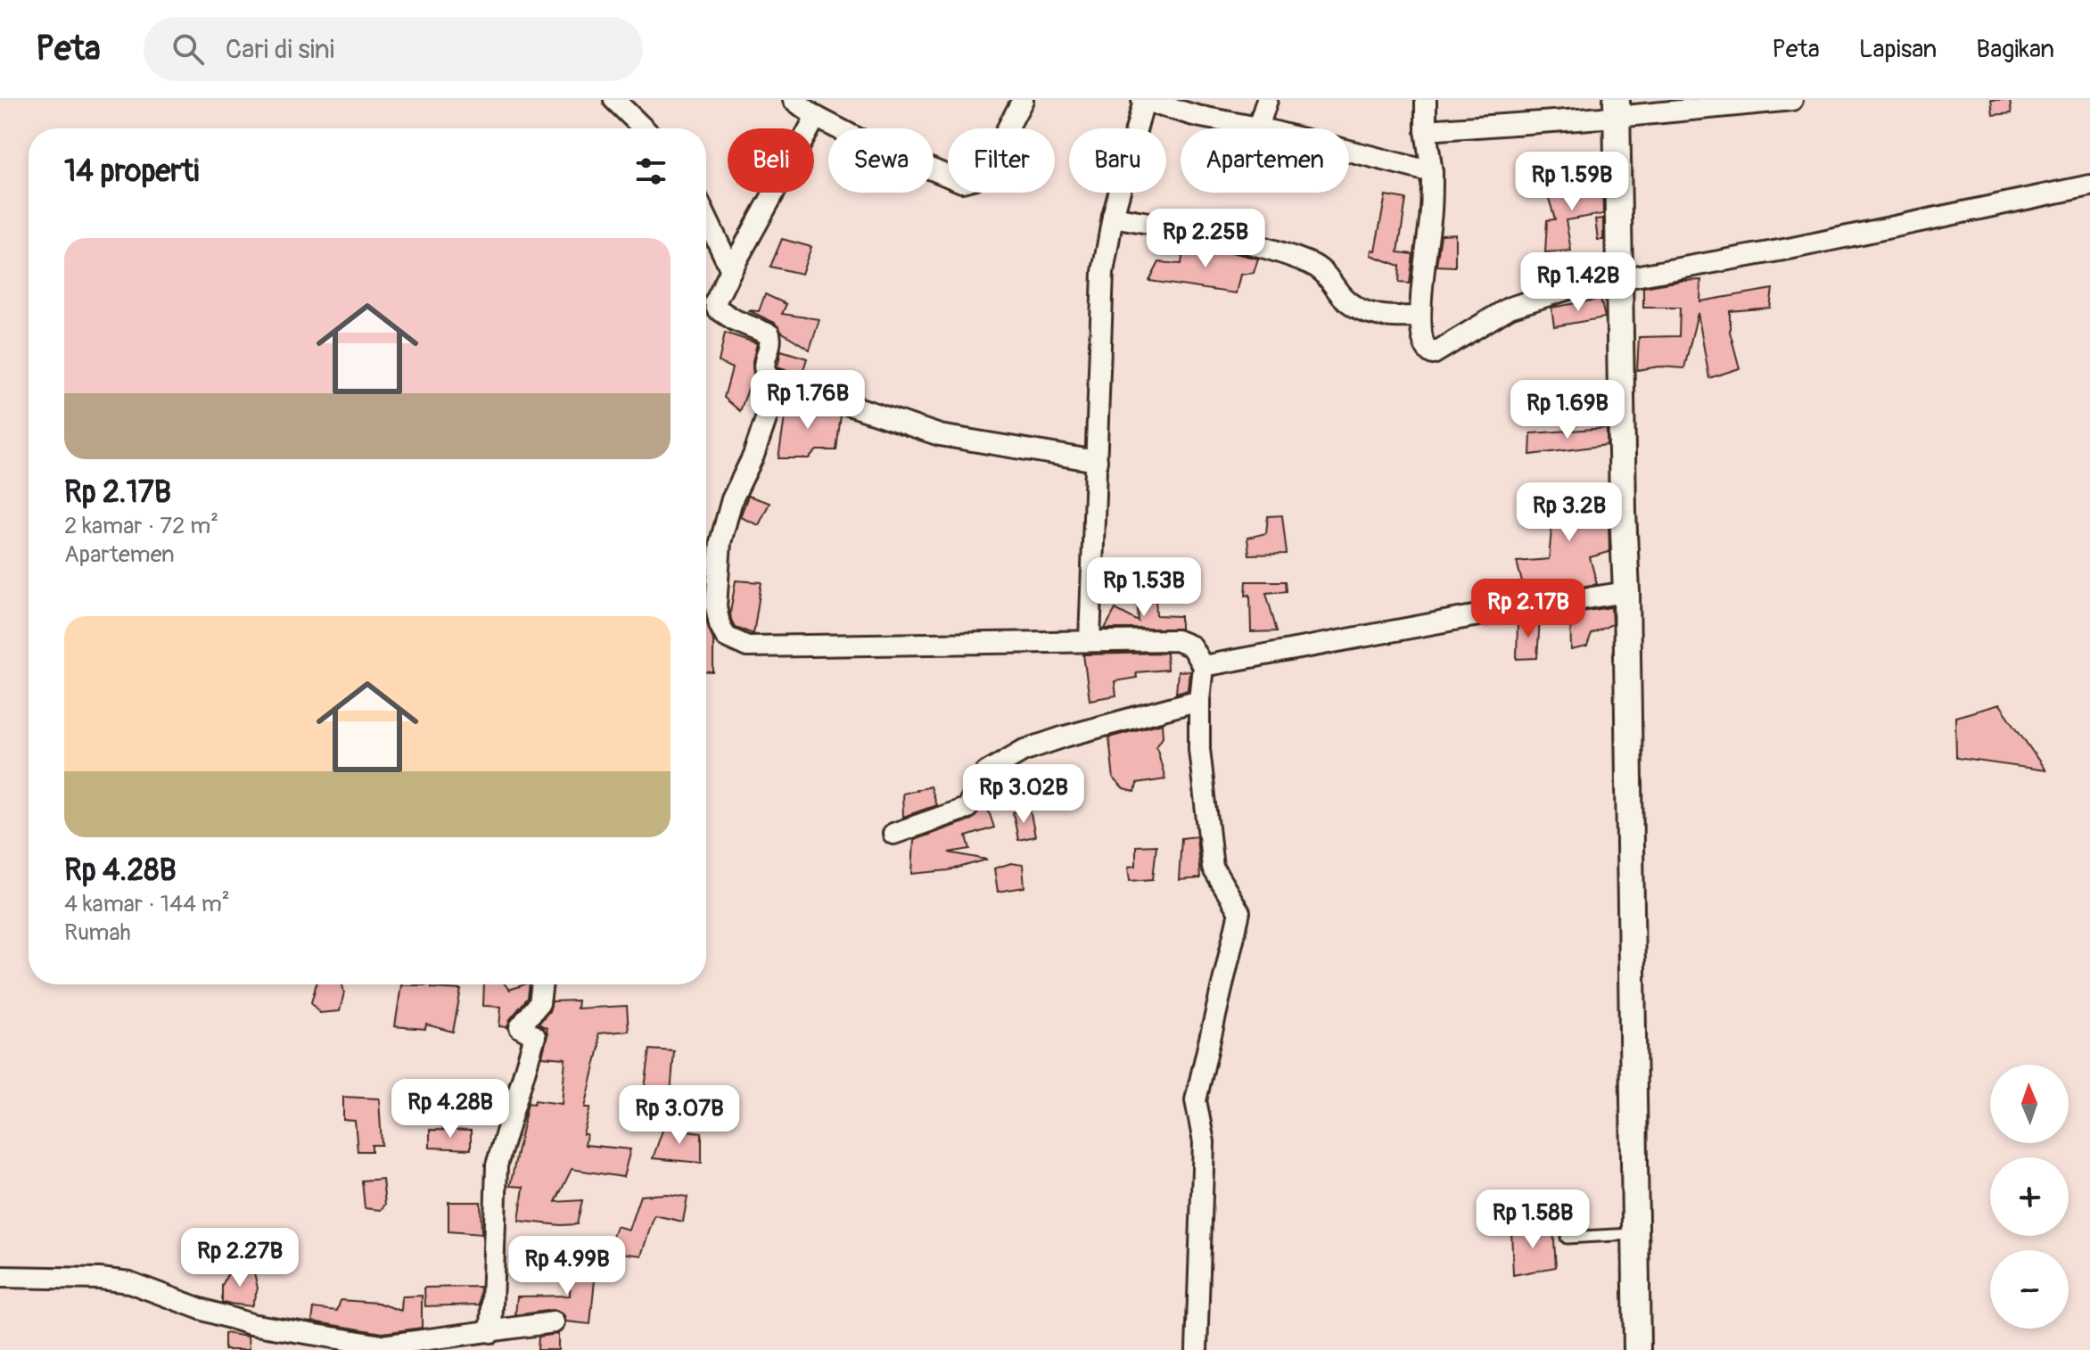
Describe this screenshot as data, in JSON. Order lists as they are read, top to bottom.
{
  "north": "top",
  "page": {
    "header": "Peta",
    "search": "Cari di sini",
    "nav": ["Peta", "Lapisan", "Bagikan"],
    "chip": [
      "Beli",
      "Sewa",
      "Filter",
      "Baru",
      "Apartemen"
    ],
    "heading": "14 properti",
    "price": [
      "Rp 1.59B",
      "Rp 2.25B",
      "Rp 1.42B",
      "Rp 1.76B",
      "Rp 1.69B",
      "Rp 3.2B",
      "Rp 1.53B",
      "Rp 2.17B",
      "Rp 3.02B",
      "Rp 4.28B",
      "Rp 3.07B",
      "Rp 1.58B",
      "Rp 2.27B",
      "Rp 4.99B"
    ],
    "list": [
      {
        "name": "Rp 2.17B",
        "note": "2 kamar · 72 m² · Apartemen"
      },
      {
        "name": "Rp 4.28B",
        "note": "4 kamar · 144 m² · Rumah"
      }
    ],
    "map_buttons": ["+", "−"]
  }
}
